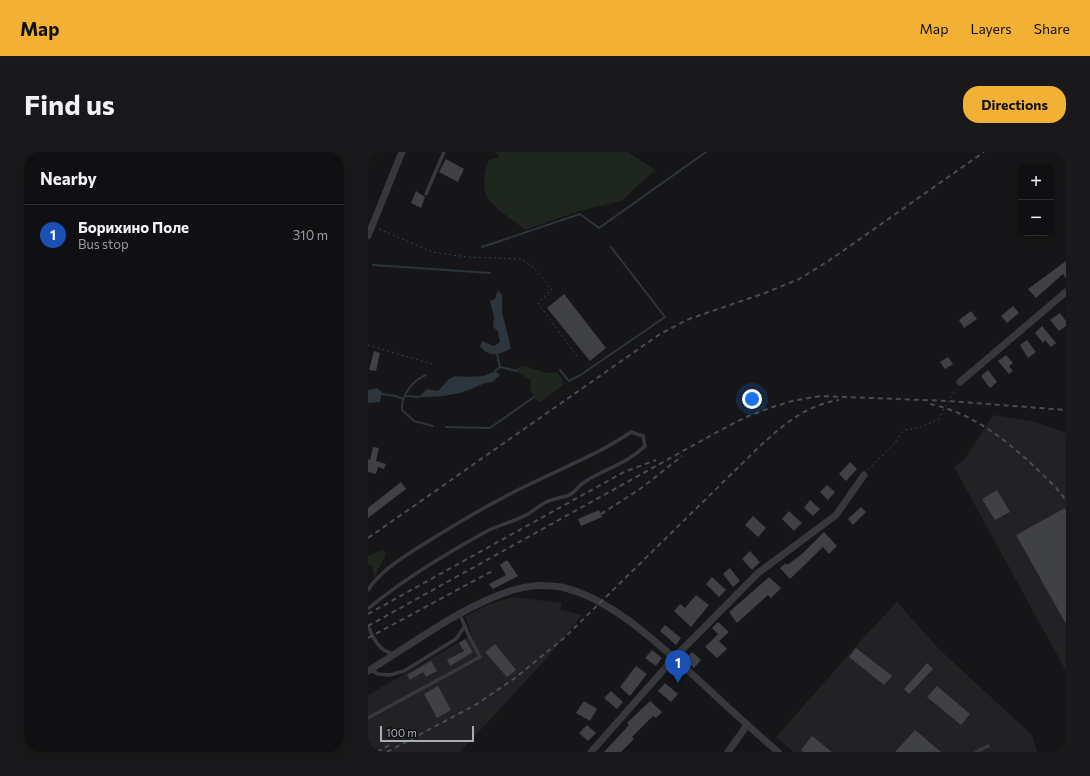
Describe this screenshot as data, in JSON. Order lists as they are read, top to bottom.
{
  "scale_bar": "100 m",
  "page": {
    "header": "Map",
    "nav": ["Map", "Layers", "Share"],
    "buttons": "Directions",
    "title": "Find us",
    "heading": "Nearby",
    "map_buttons": ["+", "−"],
    "list": [
      {
        "mark": "1",
        "name": "Борихино Поле",
        "note": "Bus stop",
        "value": "310 m"
      }
    ],
    "pins": "1",
    "scale": "100 m"
  }
}
